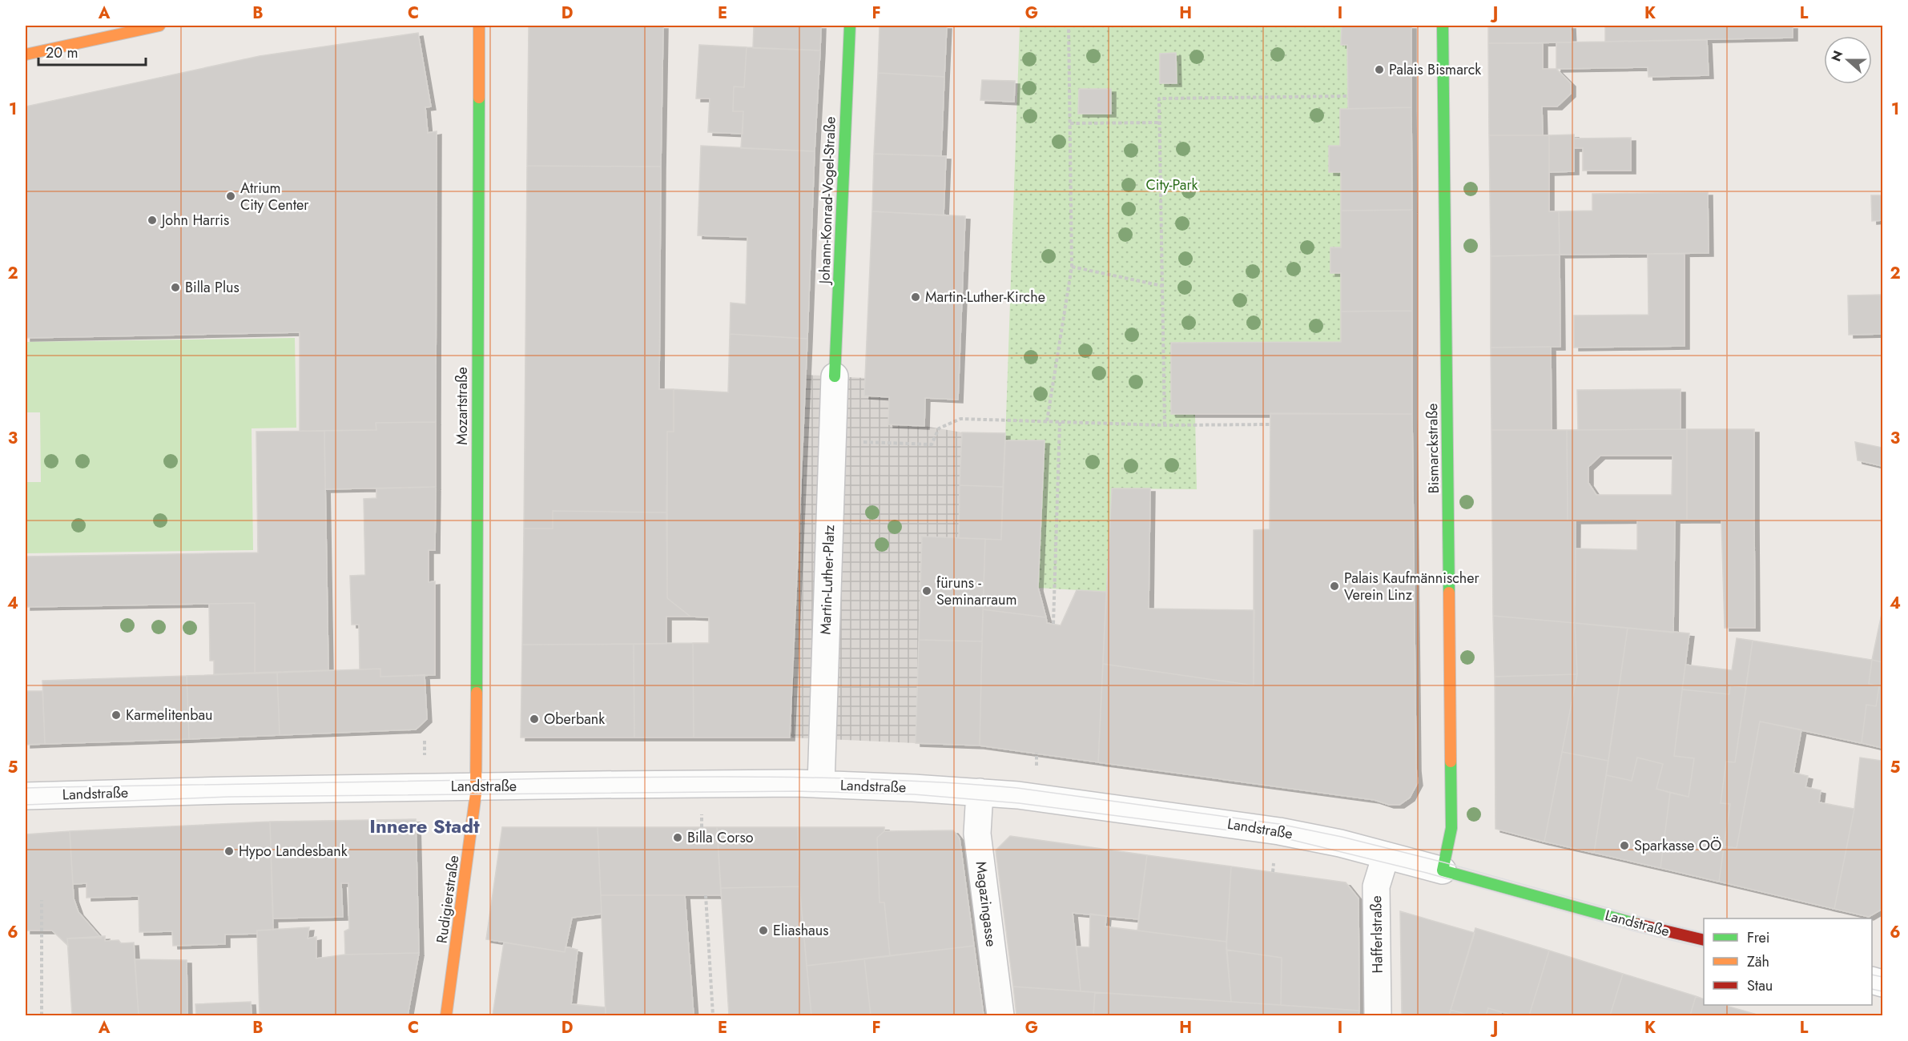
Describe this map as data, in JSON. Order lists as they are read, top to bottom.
{
  "streets": {
    "street": [
      "Johann-Konrad-Vogel-Straße",
      "Mozartstraße",
      "Bismarckstraße",
      "Martin-Luther-Platz",
      "Landstraße",
      "Rudigierstraße",
      "Magazingasse",
      "Hafferlstraße"
    ]
  },
  "crossings": [
    ["Johann-Konrad-Vogel-Straße", "Martin-Luther-Platz"],
    ["Mozartstraße", "Landstraße"],
    ["Mozartstraße", "Rudigierstraße"],
    ["Bismarckstraße", "Landstraße"],
    ["Martin-Luther-Platz", "Landstraße"],
    ["Landstraße", "Rudigierstraße"],
    ["Landstraße", "Magazingasse"],
    ["Landstraße", "Hafferlstraße"]
  ],
  "districts": ["Innere Stadt"],
  "parks": ["City-Park"],
  "places": [
    "Palais Bismarck",
    "Atrium City Center",
    "John Harris",
    "Billa Plus",
    "Martin-Luther-Kirche",
    "Palais Kaufmännischer Verein Linz",
    "füruns - Seminarraum",
    "Karmelitenbau",
    "Oberbank",
    "Billa Corso",
    "Sparkasse OÖ",
    "Hypo Landesbank",
    "Eliashaus"
  ],
  "legend": ["Frei", "Zäh", "Stau"],
  "scale_bar": "20 m",
  "north": "left",
  "grid": {
    "columns": [
      "A",
      "B",
      "C",
      "D",
      "E",
      "F",
      "G",
      "H",
      "I",
      "J",
      "K",
      "L"
    ],
    "rows": [
      "1",
      "2",
      "3",
      "4",
      "5",
      "6"
    ]
  }
}
